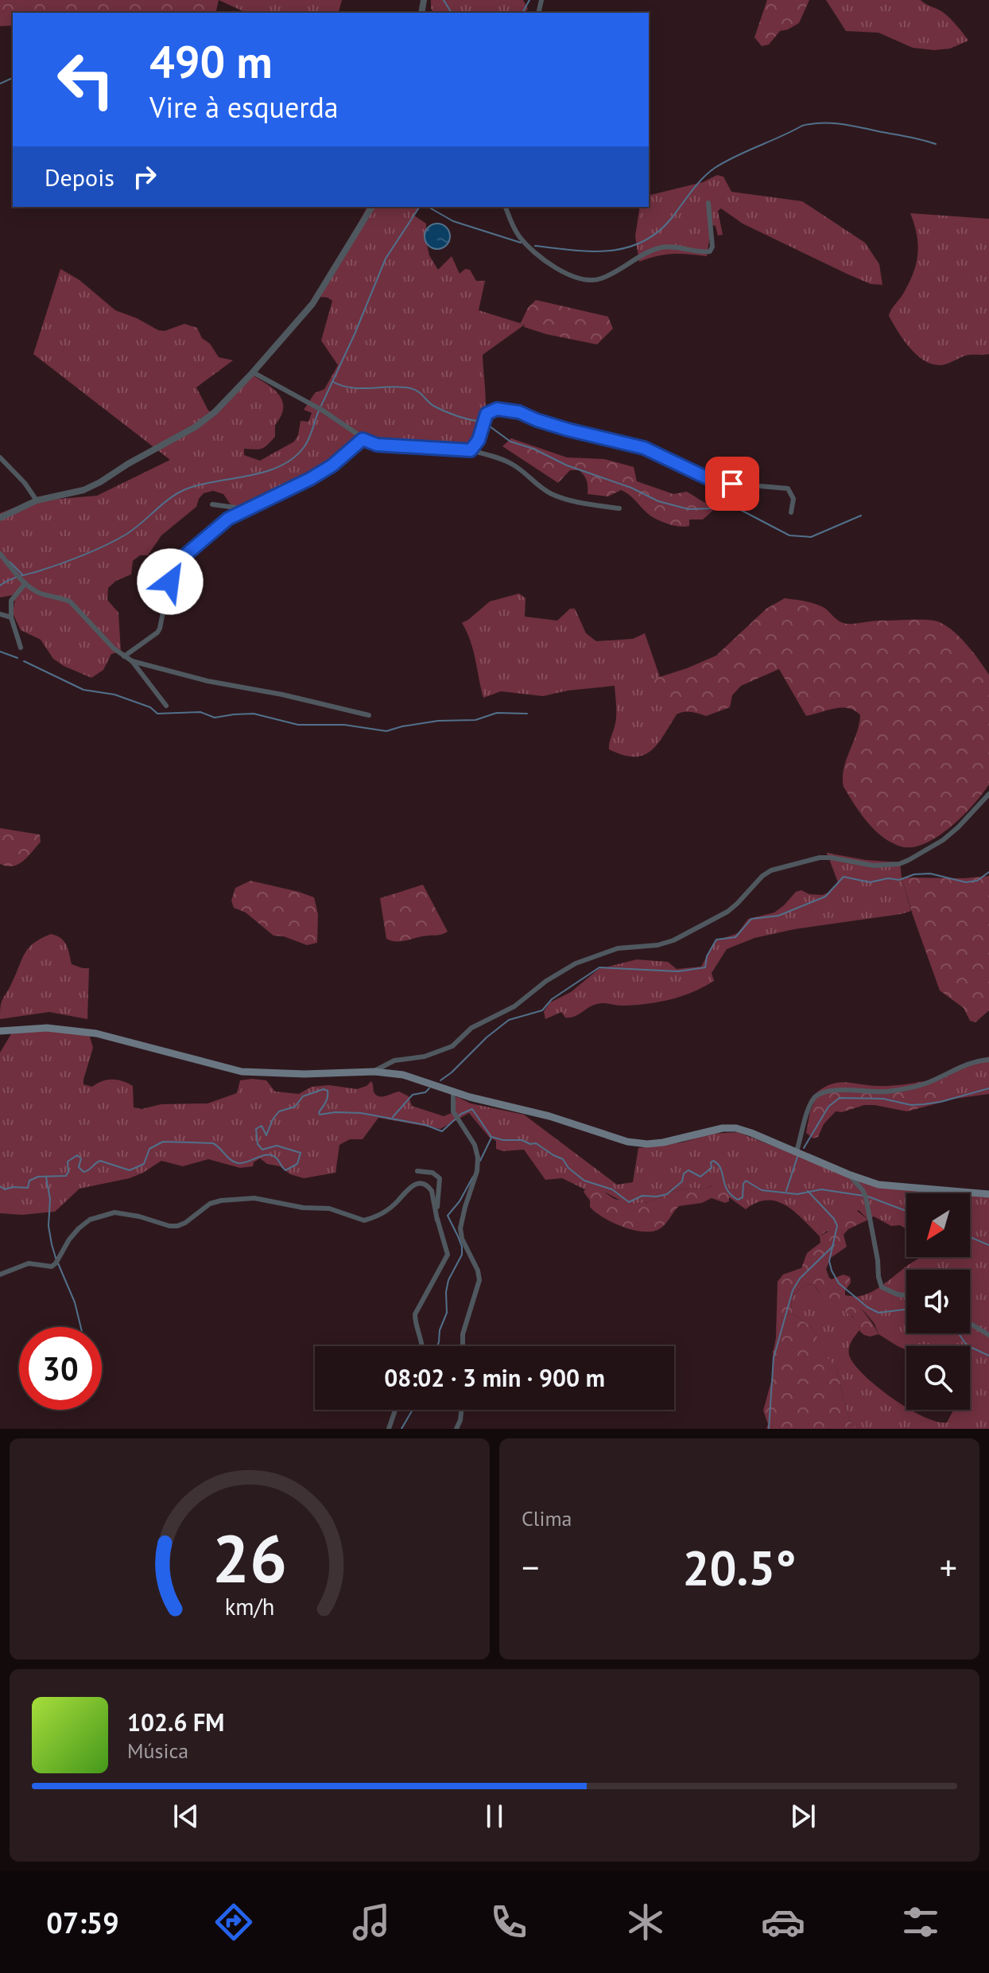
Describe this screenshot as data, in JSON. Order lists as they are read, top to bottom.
{
  "north": "bottom left",
  "page": {
    "turn": ["490 m", "Vire à esquerda"],
    "then": "Depois",
    "limit": "30",
    "trip": "08:02 · 3 min · 900 m",
    "tile": "Clima",
    "heat": ["−", "20.5°", "+"],
    "song": ["102.6 FM", "Música"],
    "tabs": "07:59",
    "gauge": ["26", "km/h"]
  }
}
